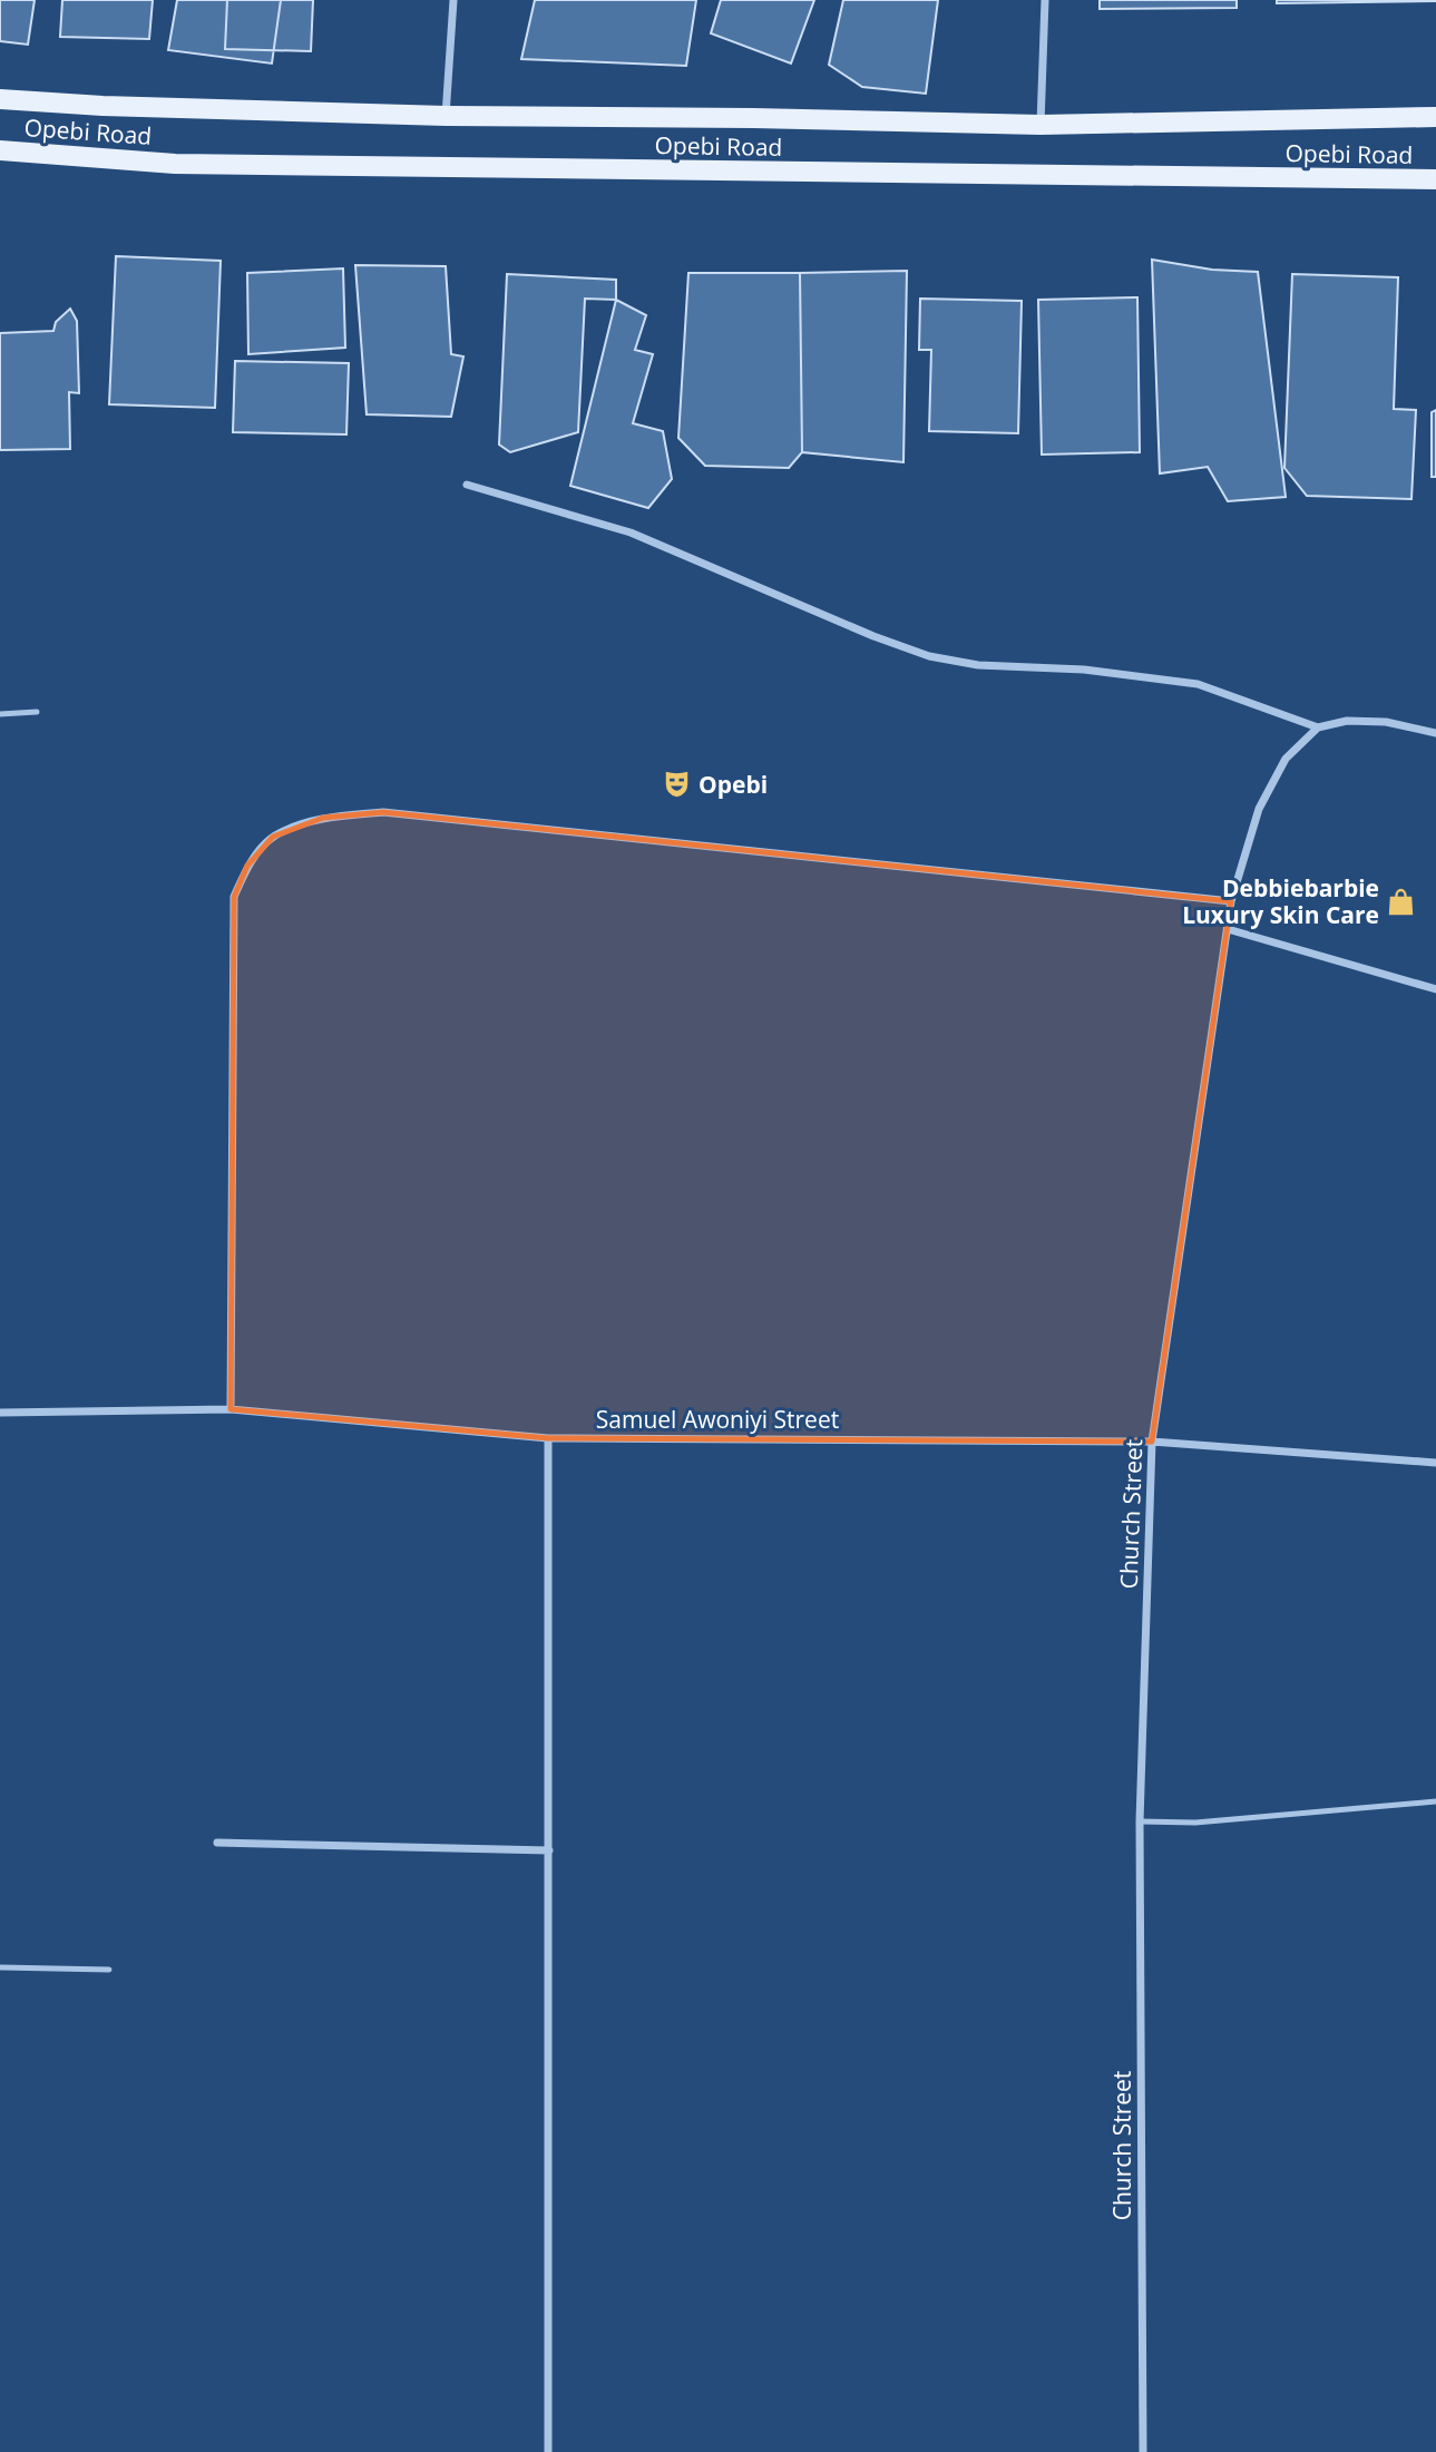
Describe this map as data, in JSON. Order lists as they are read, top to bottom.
{
  "streets": {
    "main road": ["Opebi Road"],
    "street": ["Samuel Awoniyi Street", "Church Street"]
  },
  "crossings": [
    ["Samuel Awoniyi Street", "Church Street"]
  ],
  "places": {
    "theatre": ["Opebi"],
    "shop": ["Debbiebarbie Luxury Skin Care"]
  }
}
